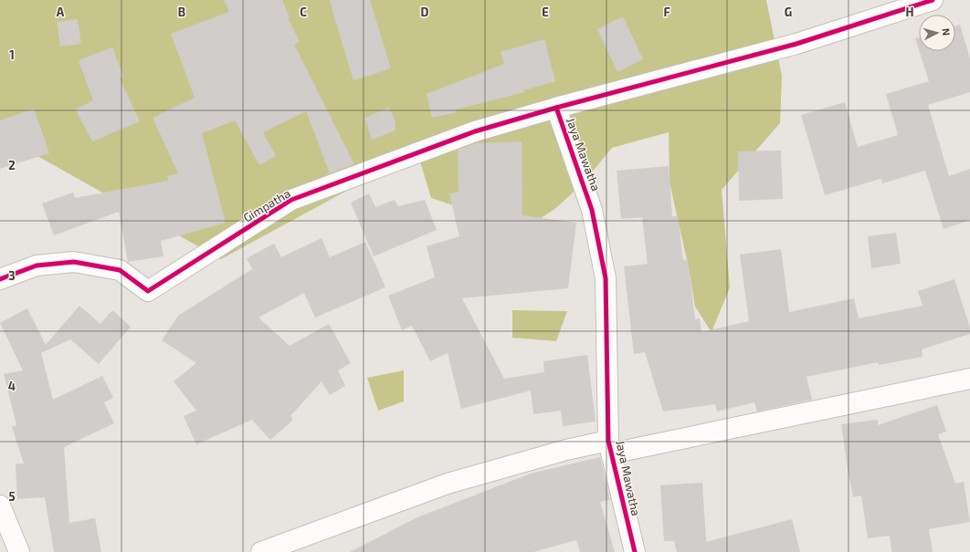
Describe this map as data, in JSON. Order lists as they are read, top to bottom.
{
  "streets": {
    "street": ["Jaya Mawatha", "Gimpatha"]
  },
  "crossings": [
    ["Jaya Mawatha", "Gimpatha"]
  ],
  "north": "right",
  "grid": {
    "columns": [
      "A",
      "B",
      "C",
      "D",
      "E",
      "F",
      "G",
      "H"
    ],
    "rows": [
      "1",
      "2",
      "3",
      "4",
      "5"
    ]
  }
}
